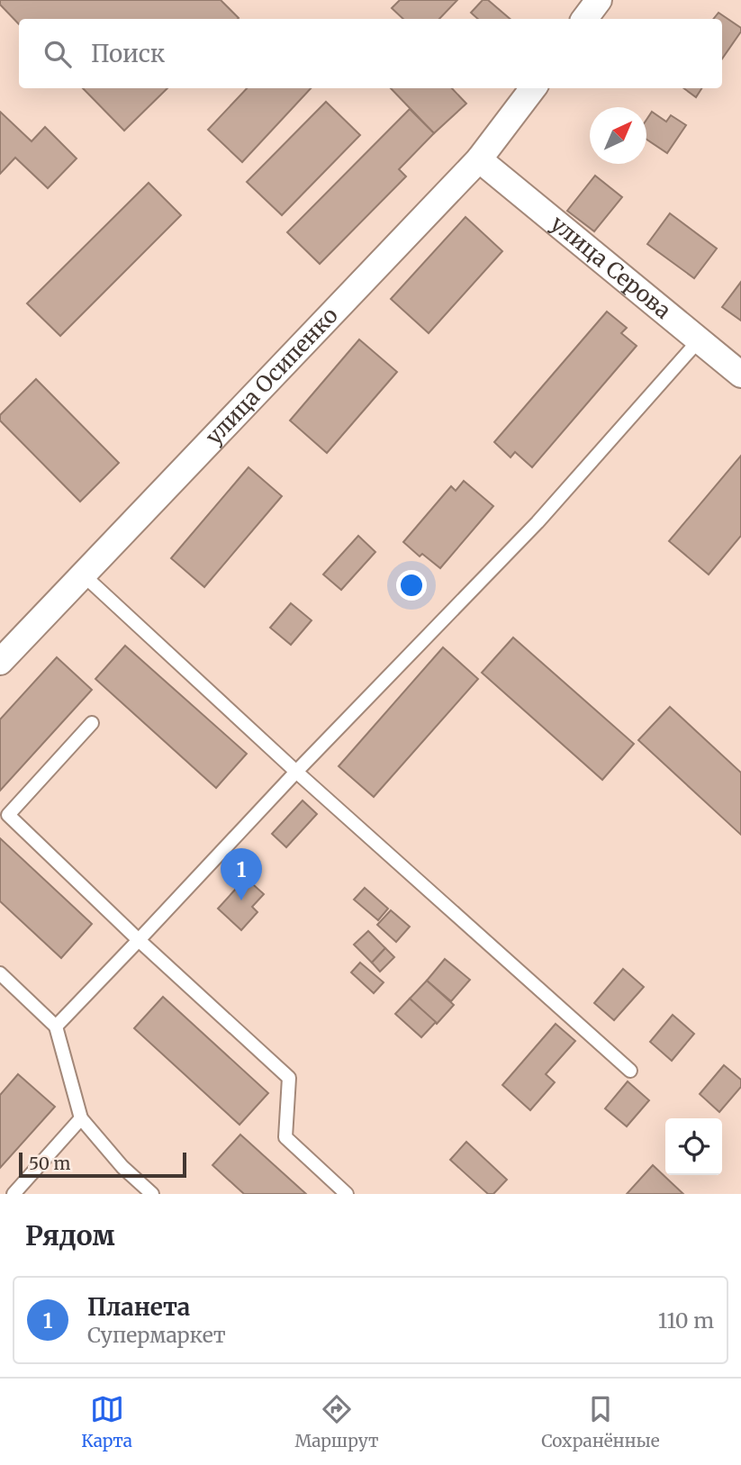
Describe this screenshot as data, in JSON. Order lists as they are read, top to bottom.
{
  "streets": {
    "street": ["улица Серова", "улица Осипенко"]
  },
  "crossings": [
    ["улица Серова", "улица Осипенко"]
  ],
  "scale_bar": "50 m",
  "north": "top right",
  "page": {
    "search": "Поиск",
    "pins": "1",
    "scale": "50 m",
    "heading": "Рядом",
    "list": [
      {
        "mark": "1",
        "name": "Планета",
        "note": "Супермаркет",
        "value": "110 m"
      }
    ],
    "nav": ["Карта", "Маршрут", "Сохранённые"]
  }
}
